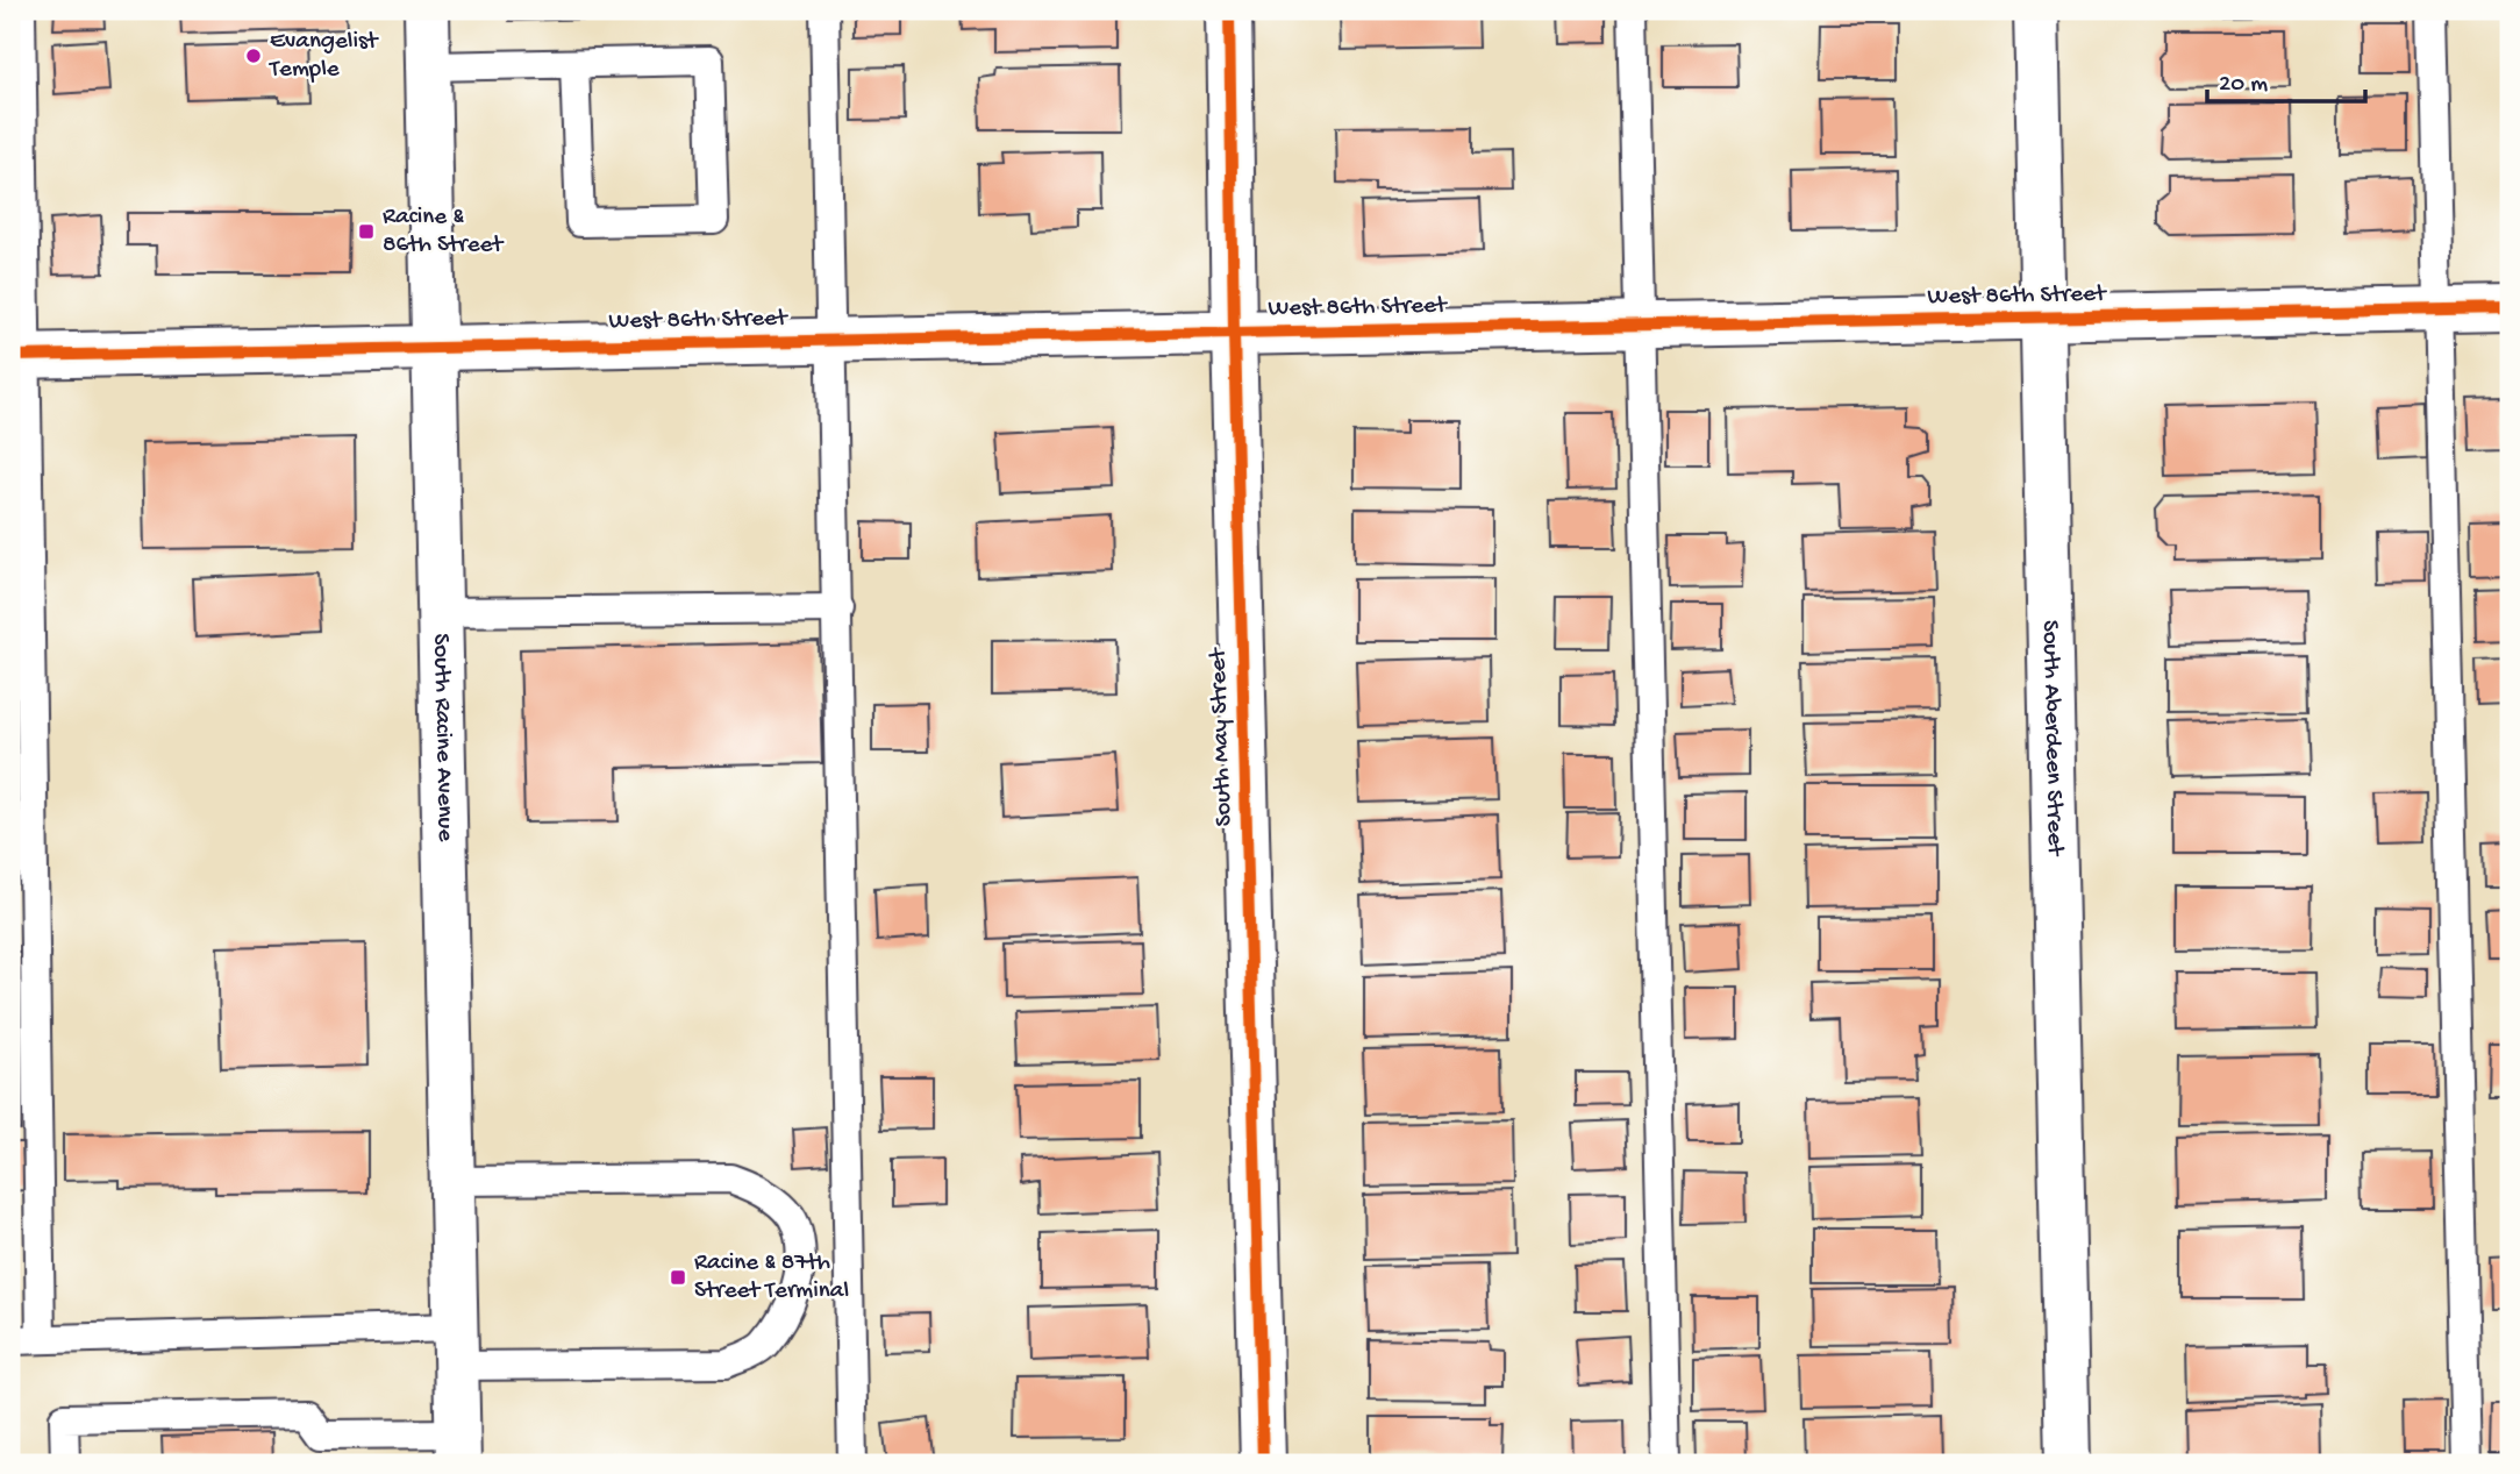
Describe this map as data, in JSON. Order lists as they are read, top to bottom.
{
  "streets": {
    "street": [
      "West 86th Street",
      "South Racine Avenue",
      "South Aberdeen Street",
      "South May Street"
    ]
  },
  "crossings": [
    ["West 86th Street", "South Racine Avenue"],
    ["West 86th Street", "South Aberdeen Street"],
    ["West 86th Street", "South May Street"]
  ],
  "places": {
    "other": ["Evangelist Temple"],
    "transit": ["Racine & 86th Street", "Racine & 87th Street Terminal"]
  },
  "scale_bar": "20 m"
}
